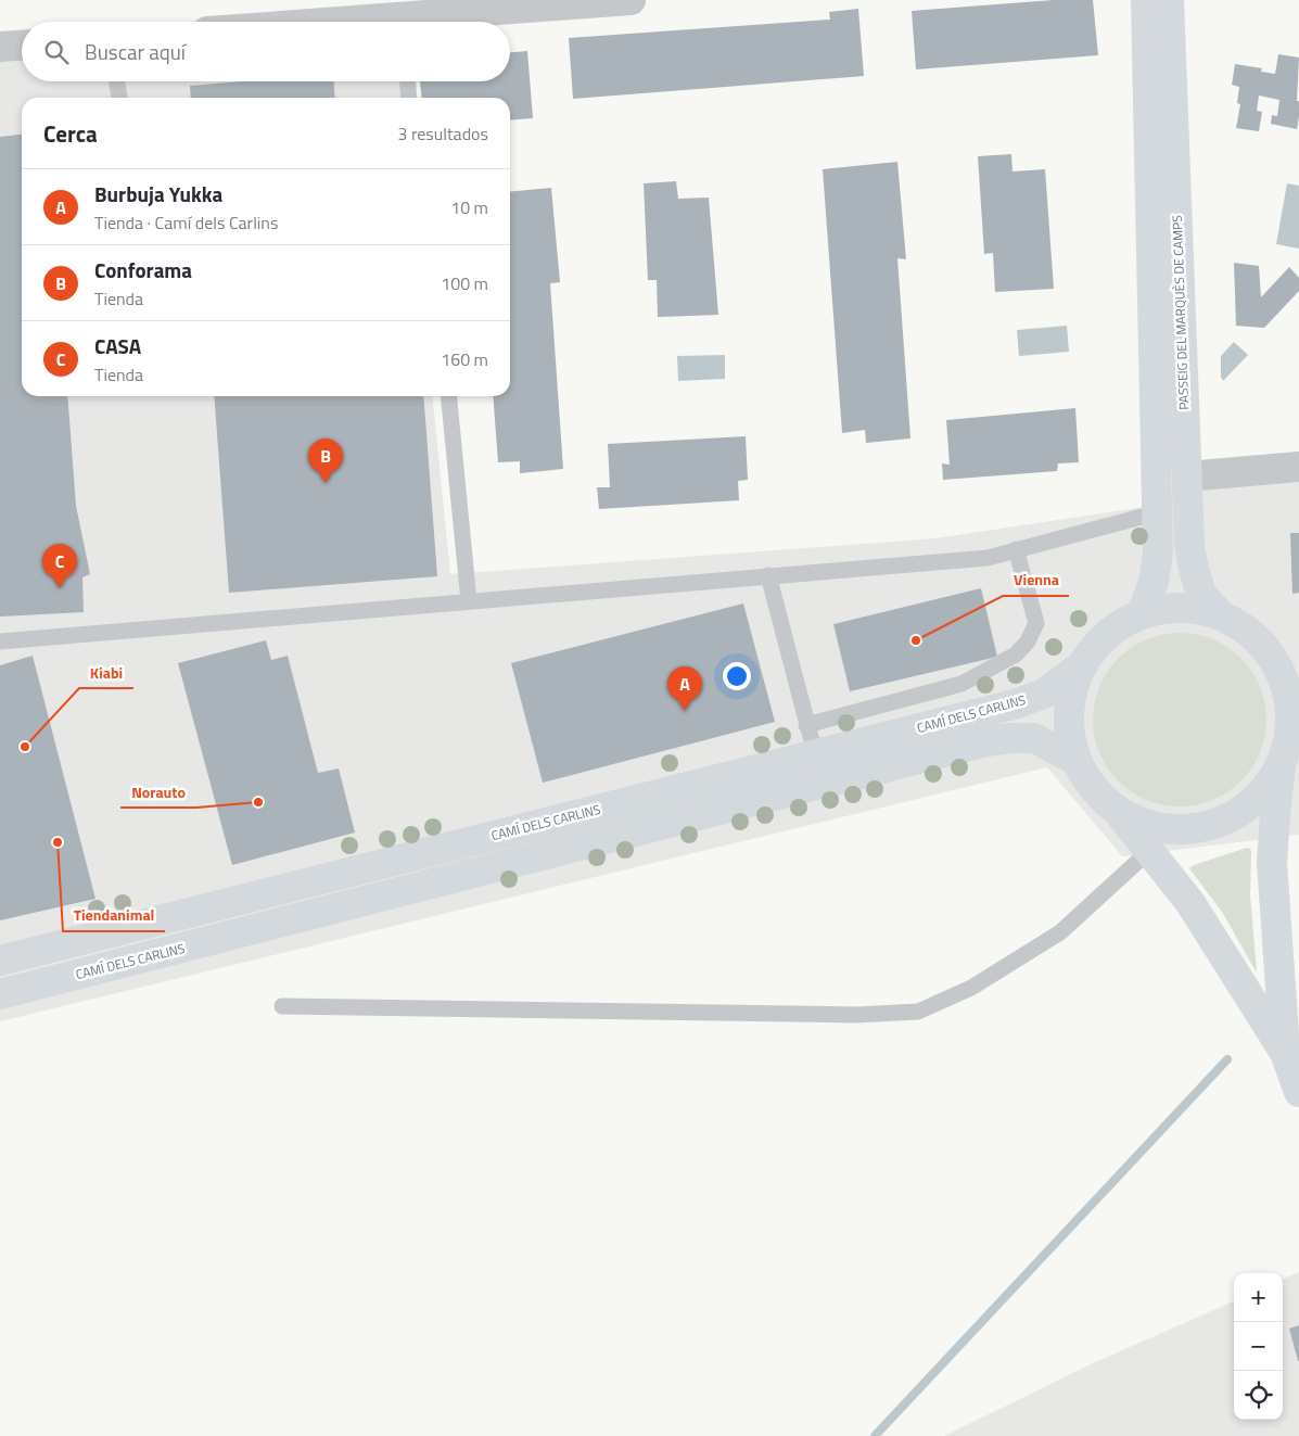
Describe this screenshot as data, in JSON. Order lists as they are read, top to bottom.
{
  "streets": {
    "main road": ["PASSEIG DEL MARQUÈS DE CAMPS", "CAMÍ DELS CARLINS"]
  },
  "places": [
    "Vienna",
    "Kiabi",
    "Norauto",
    "Tiendanimal"
  ],
  "page": {
    "search": "Buscar aquí",
    "heading": ["Cerca", "3 resultados"],
    "list": [
      {
        "mark": "A",
        "name": "Burbuja Yukka",
        "note": "Tienda · Camí dels Carlins",
        "value": "10 m"
      },
      {
        "mark": "B",
        "name": "Conforama",
        "note": "Tienda",
        "value": "100 m"
      },
      {
        "mark": "C",
        "name": "CASA",
        "note": "Tienda",
        "value": "160 m"
      }
    ],
    "pins": ["B", "C", "A"],
    "map_buttons": ["+", "−"]
  }
}
